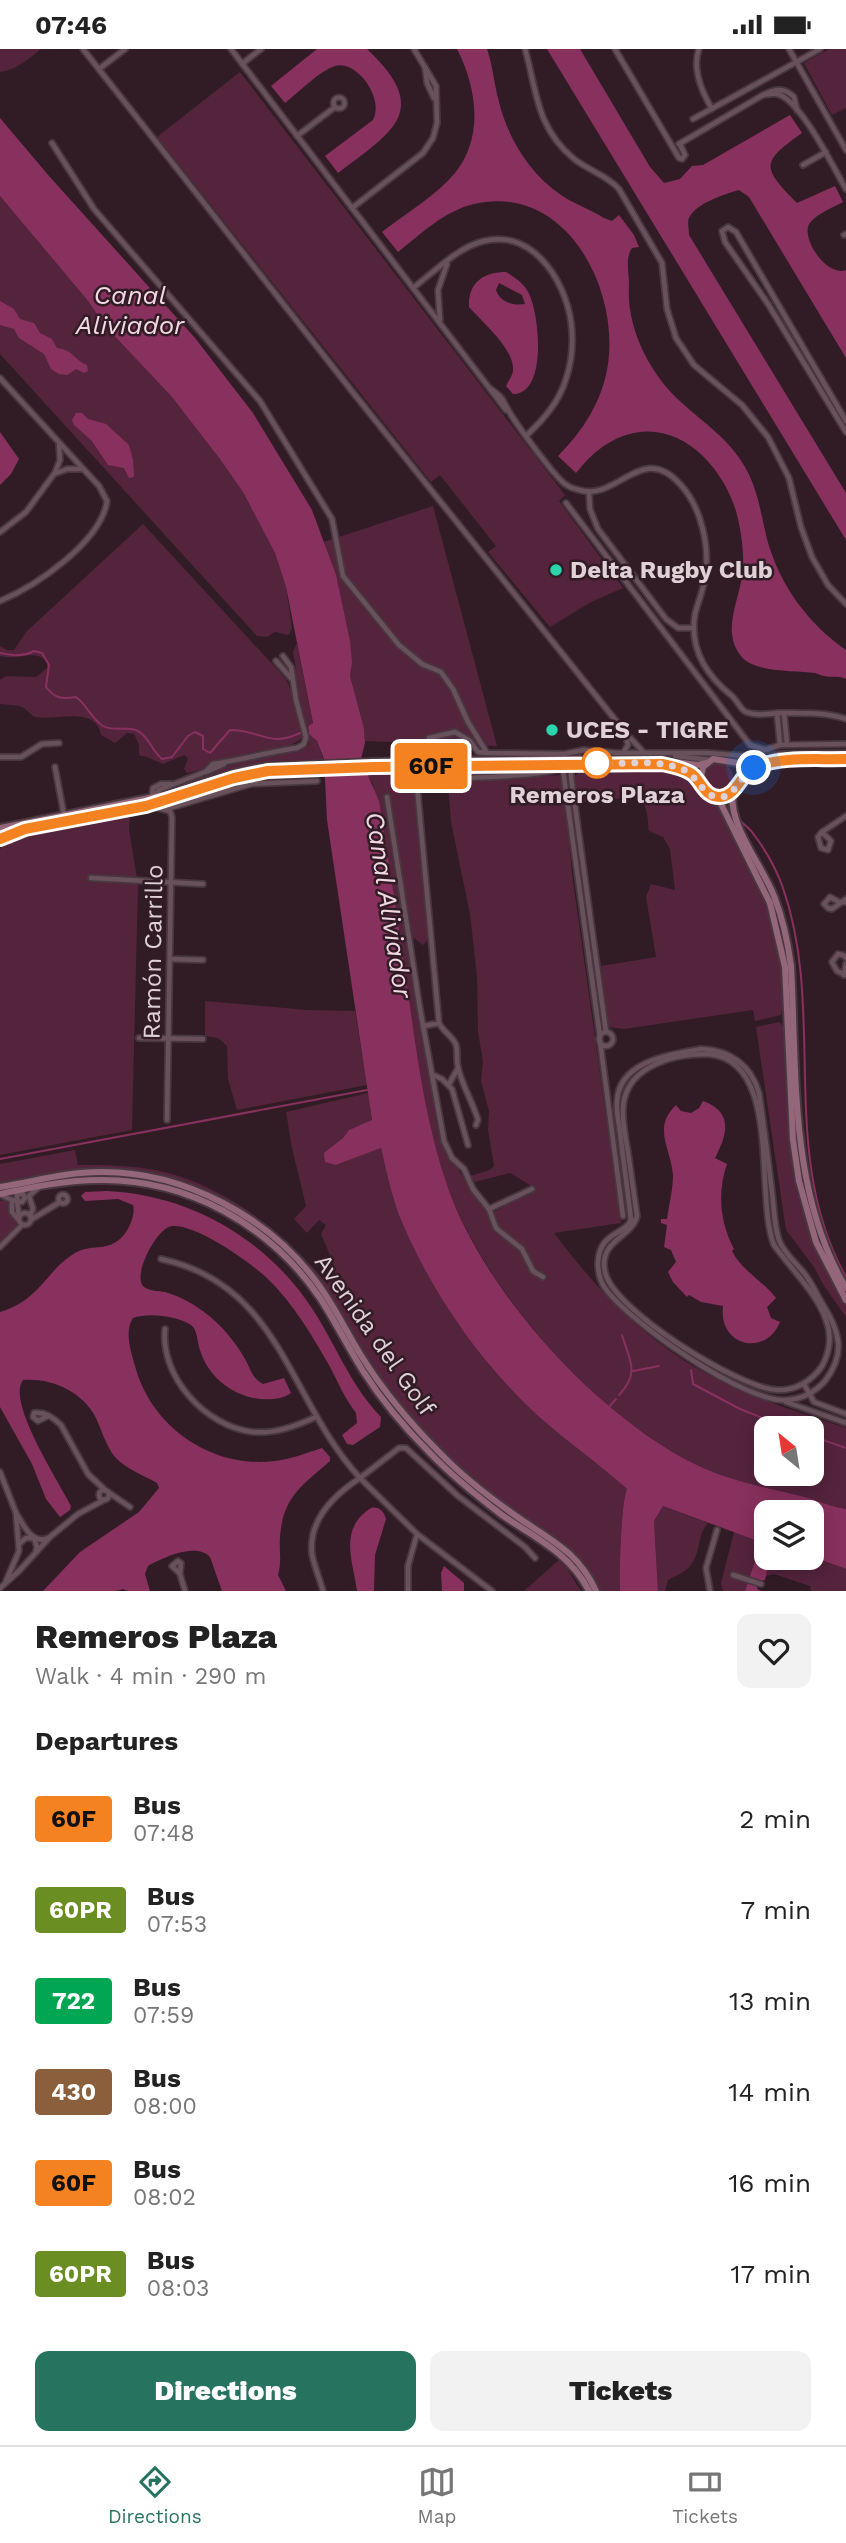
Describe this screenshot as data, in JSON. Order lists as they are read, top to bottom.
{
  "streets": {
    "main road": ["Avenida del Golf"],
    "street": ["Ramón Carrillo"]
  },
  "water": ["Canal Aliviador"],
  "places": ["Delta Rugby Club", "UCES - TIGRE", "Remeros Plaza"],
  "lines": ["bus line 60F"],
  "north": "top left",
  "page": {
    "status": "07:46",
    "on_map": "60F",
    "heading": [
      ["Remeros Plaza", "Walk · 4 min · 290 m"],
      "Departures"
    ],
    "list": [
      {
        "mark": "60F",
        "name": "Bus",
        "note": "07:48",
        "value": "2 min"
      },
      {
        "mark": "60PR",
        "name": "Bus",
        "note": "07:53",
        "value": "7 min"
      },
      {
        "mark": "722",
        "name": "Bus",
        "note": "07:59",
        "value": "13 min"
      },
      {
        "mark": "430",
        "name": "Bus",
        "note": "08:00",
        "value": "14 min"
      },
      {
        "mark": "60F",
        "name": "Bus",
        "note": "08:02",
        "value": "16 min"
      },
      {
        "mark": "60PR",
        "name": "Bus",
        "note": "08:03",
        "value": "17 min"
      }
    ],
    "buttons": ["Directions", "Tickets"],
    "tabs": ["Directions", "Map", "Tickets"]
  }
}
